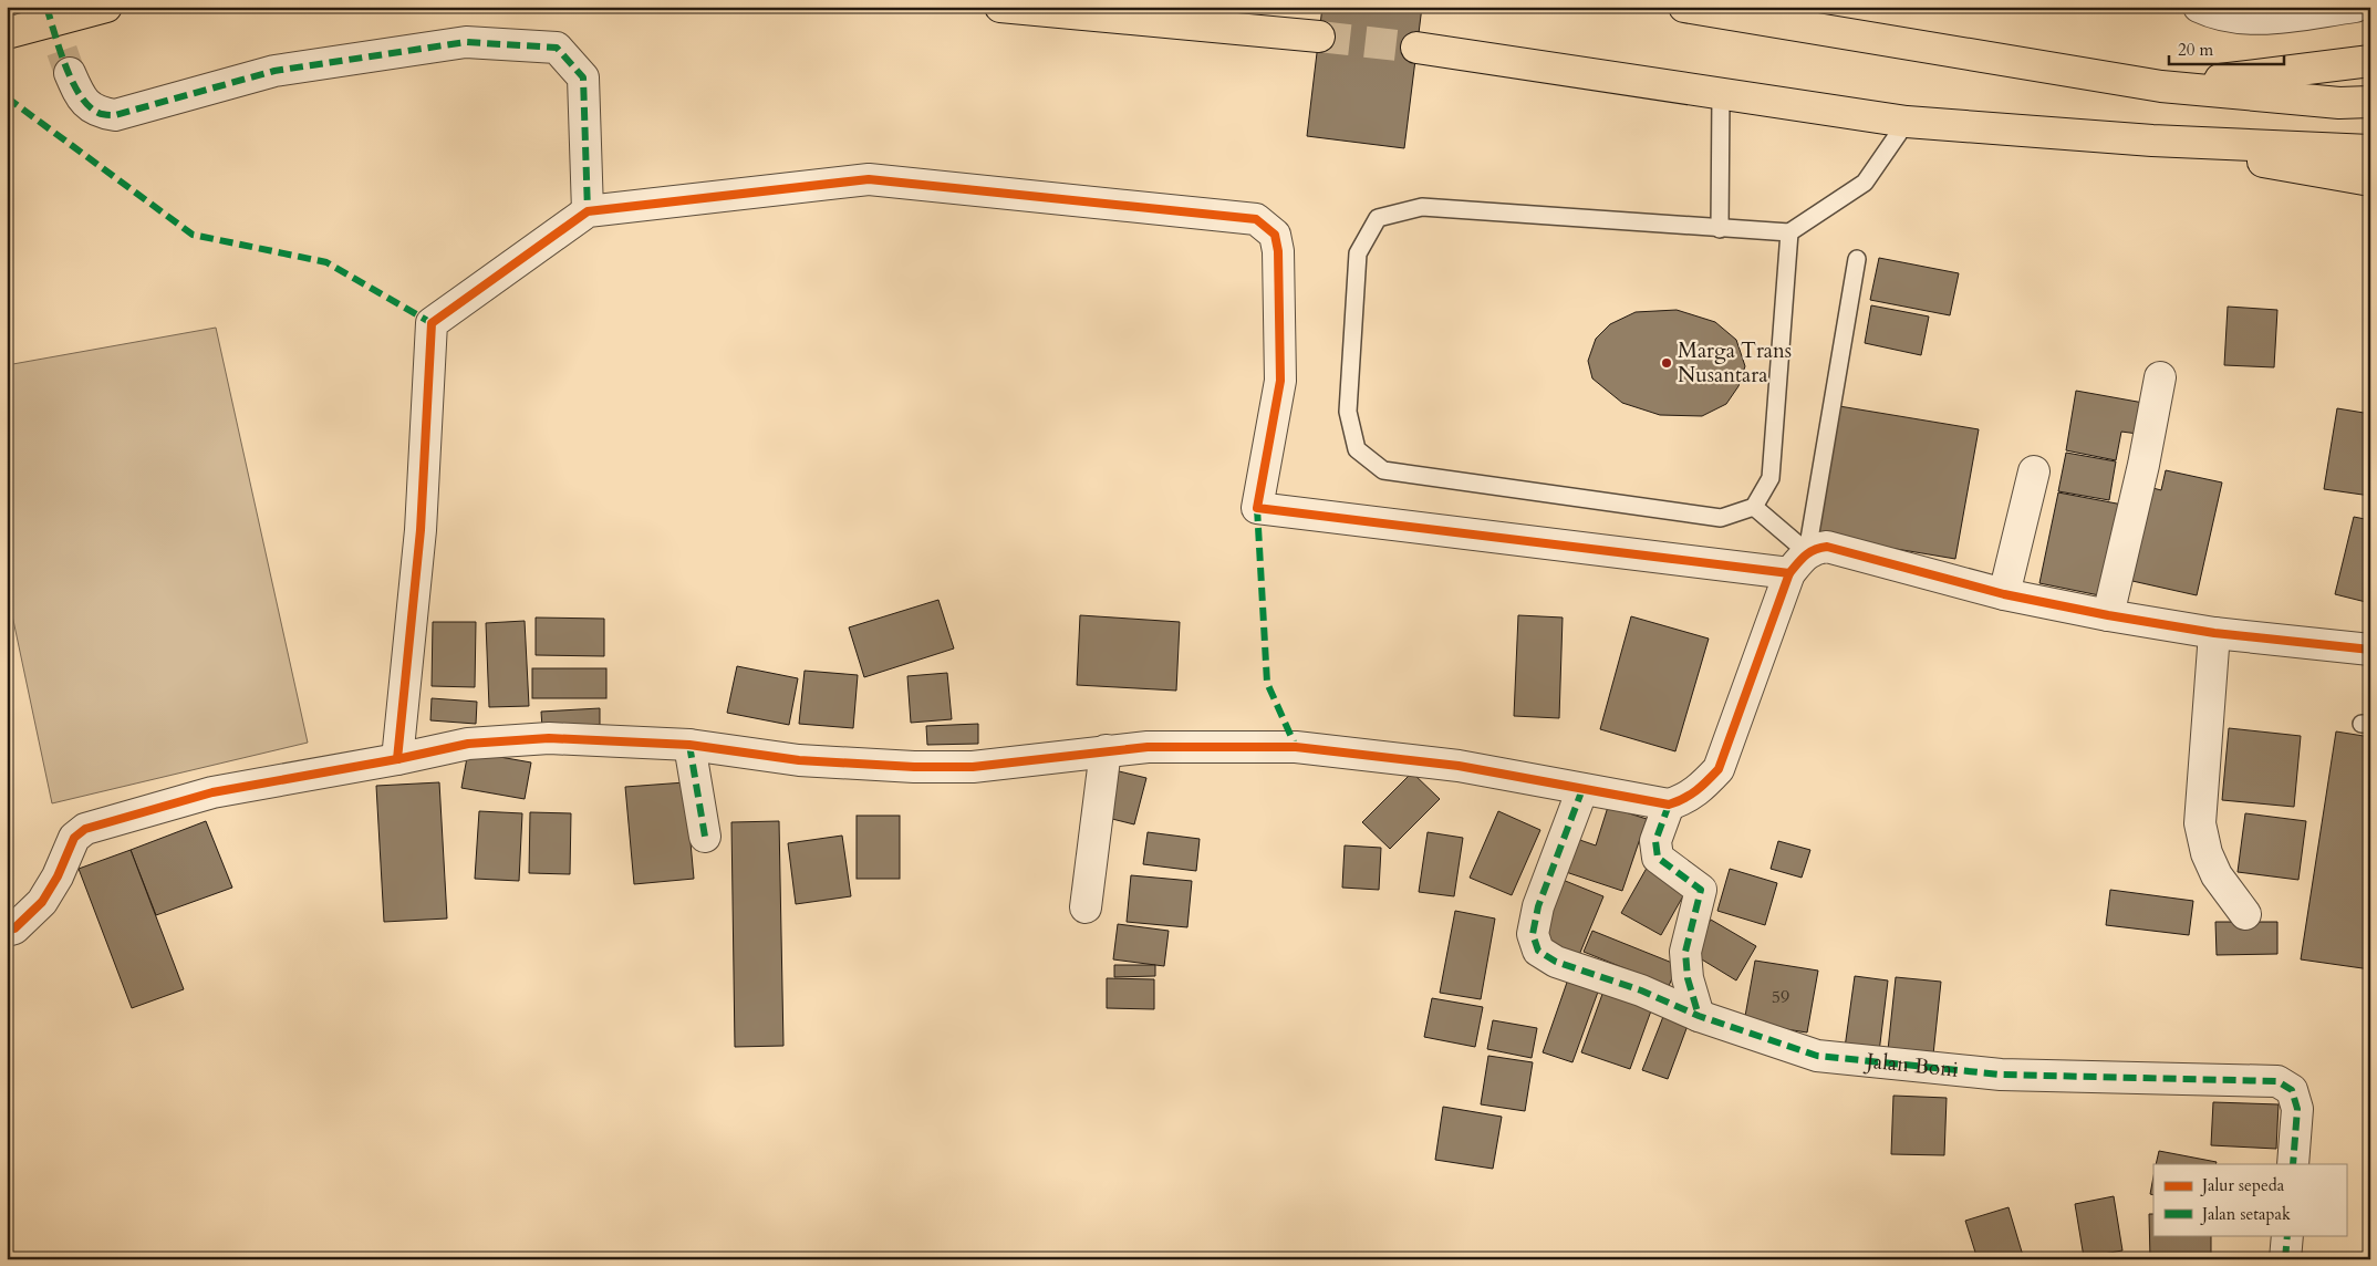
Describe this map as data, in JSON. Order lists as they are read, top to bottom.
{
  "streets": {
    "street": ["Jalan Boni"]
  },
  "places": ["Marga Trans Nusantara"],
  "house_numbers": ["59"],
  "legend": ["Jalur sepeda", "Jalan setapak"],
  "scale_bar": "20 m"
}
